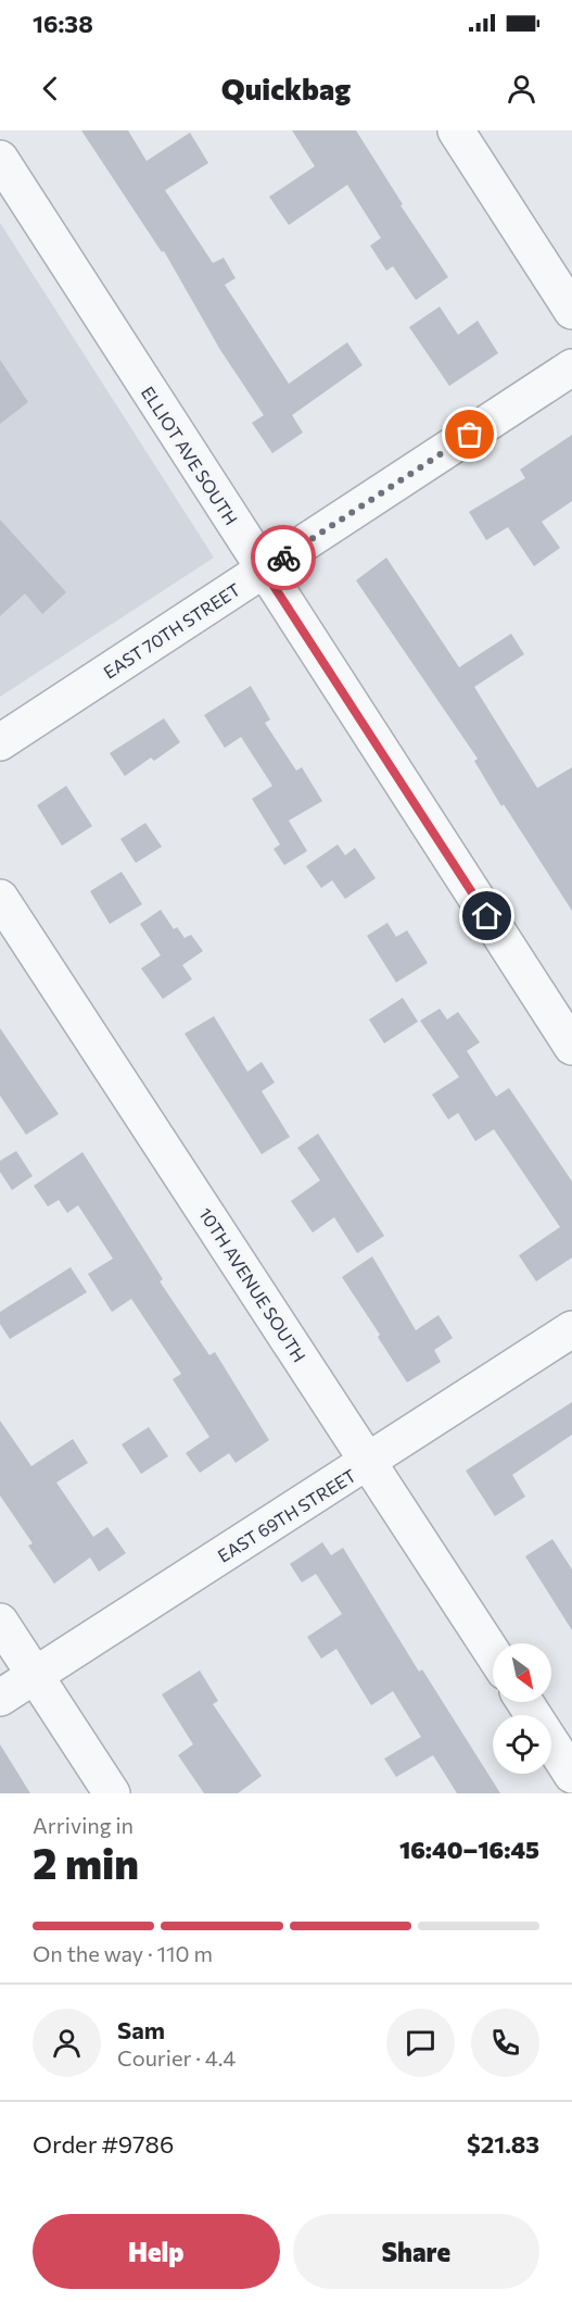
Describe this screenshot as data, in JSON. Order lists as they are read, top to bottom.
{
  "streets": {
    "street": [
      "ELLIOT AVE SOUTH",
      "EAST 70TH STREET",
      "10TH AVENUE SOUTH",
      "EAST 69TH STREET"
    ]
  },
  "crossings": [
    ["ELLIOT AVE SOUTH", "EAST 70TH STREET"],
    ["10TH AVENUE SOUTH", "EAST 69TH STREET"]
  ],
  "north": "bottom right",
  "page": {
    "status": "16:38",
    "header": "Quickbag",
    "heading": ["2 min", "Arriving in", "16:40–16:45"],
    "panel": [
      "Sam",
      "Courier · 4.4",
      "Order #9786",
      "$21.83"
    ],
    "bar": "On the way · 110 m",
    "buttons": ["Help", "Share"]
  }
}
